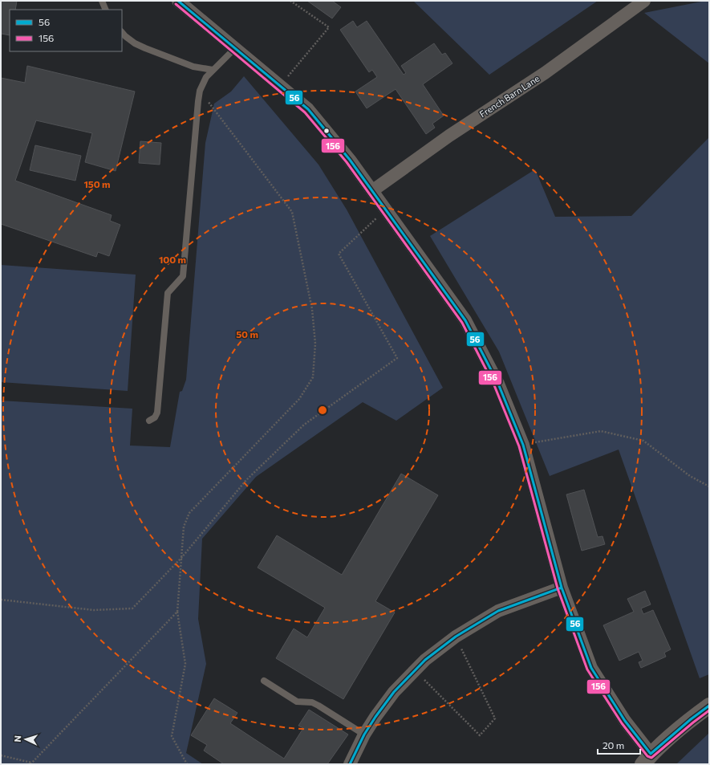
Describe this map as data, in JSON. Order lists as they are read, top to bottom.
{
  "streets": {
    "street": ["French Barn Lane"]
  },
  "lines": ["transit line 56", "transit line 156"],
  "legend": ["56", "156"],
  "scale_bar": "20 m",
  "north": "left",
  "rings": ["150 m", "100 m", "50 m"]
}
